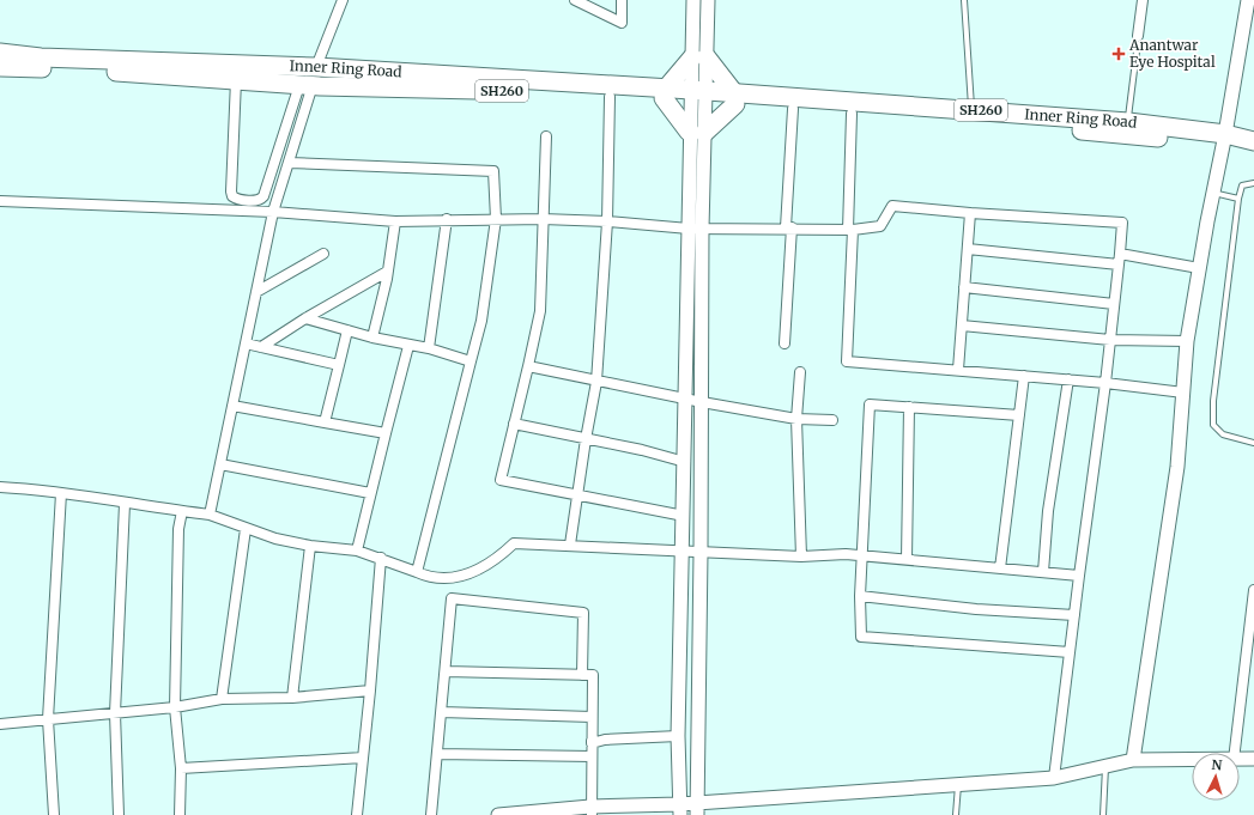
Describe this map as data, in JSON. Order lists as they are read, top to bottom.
{
  "streets": {
    "highway": ["Inner Ring Road", "SH260"]
  },
  "places": {
    "health": ["Anantwar Eye Hospital"]
  },
  "north": "top"
}
